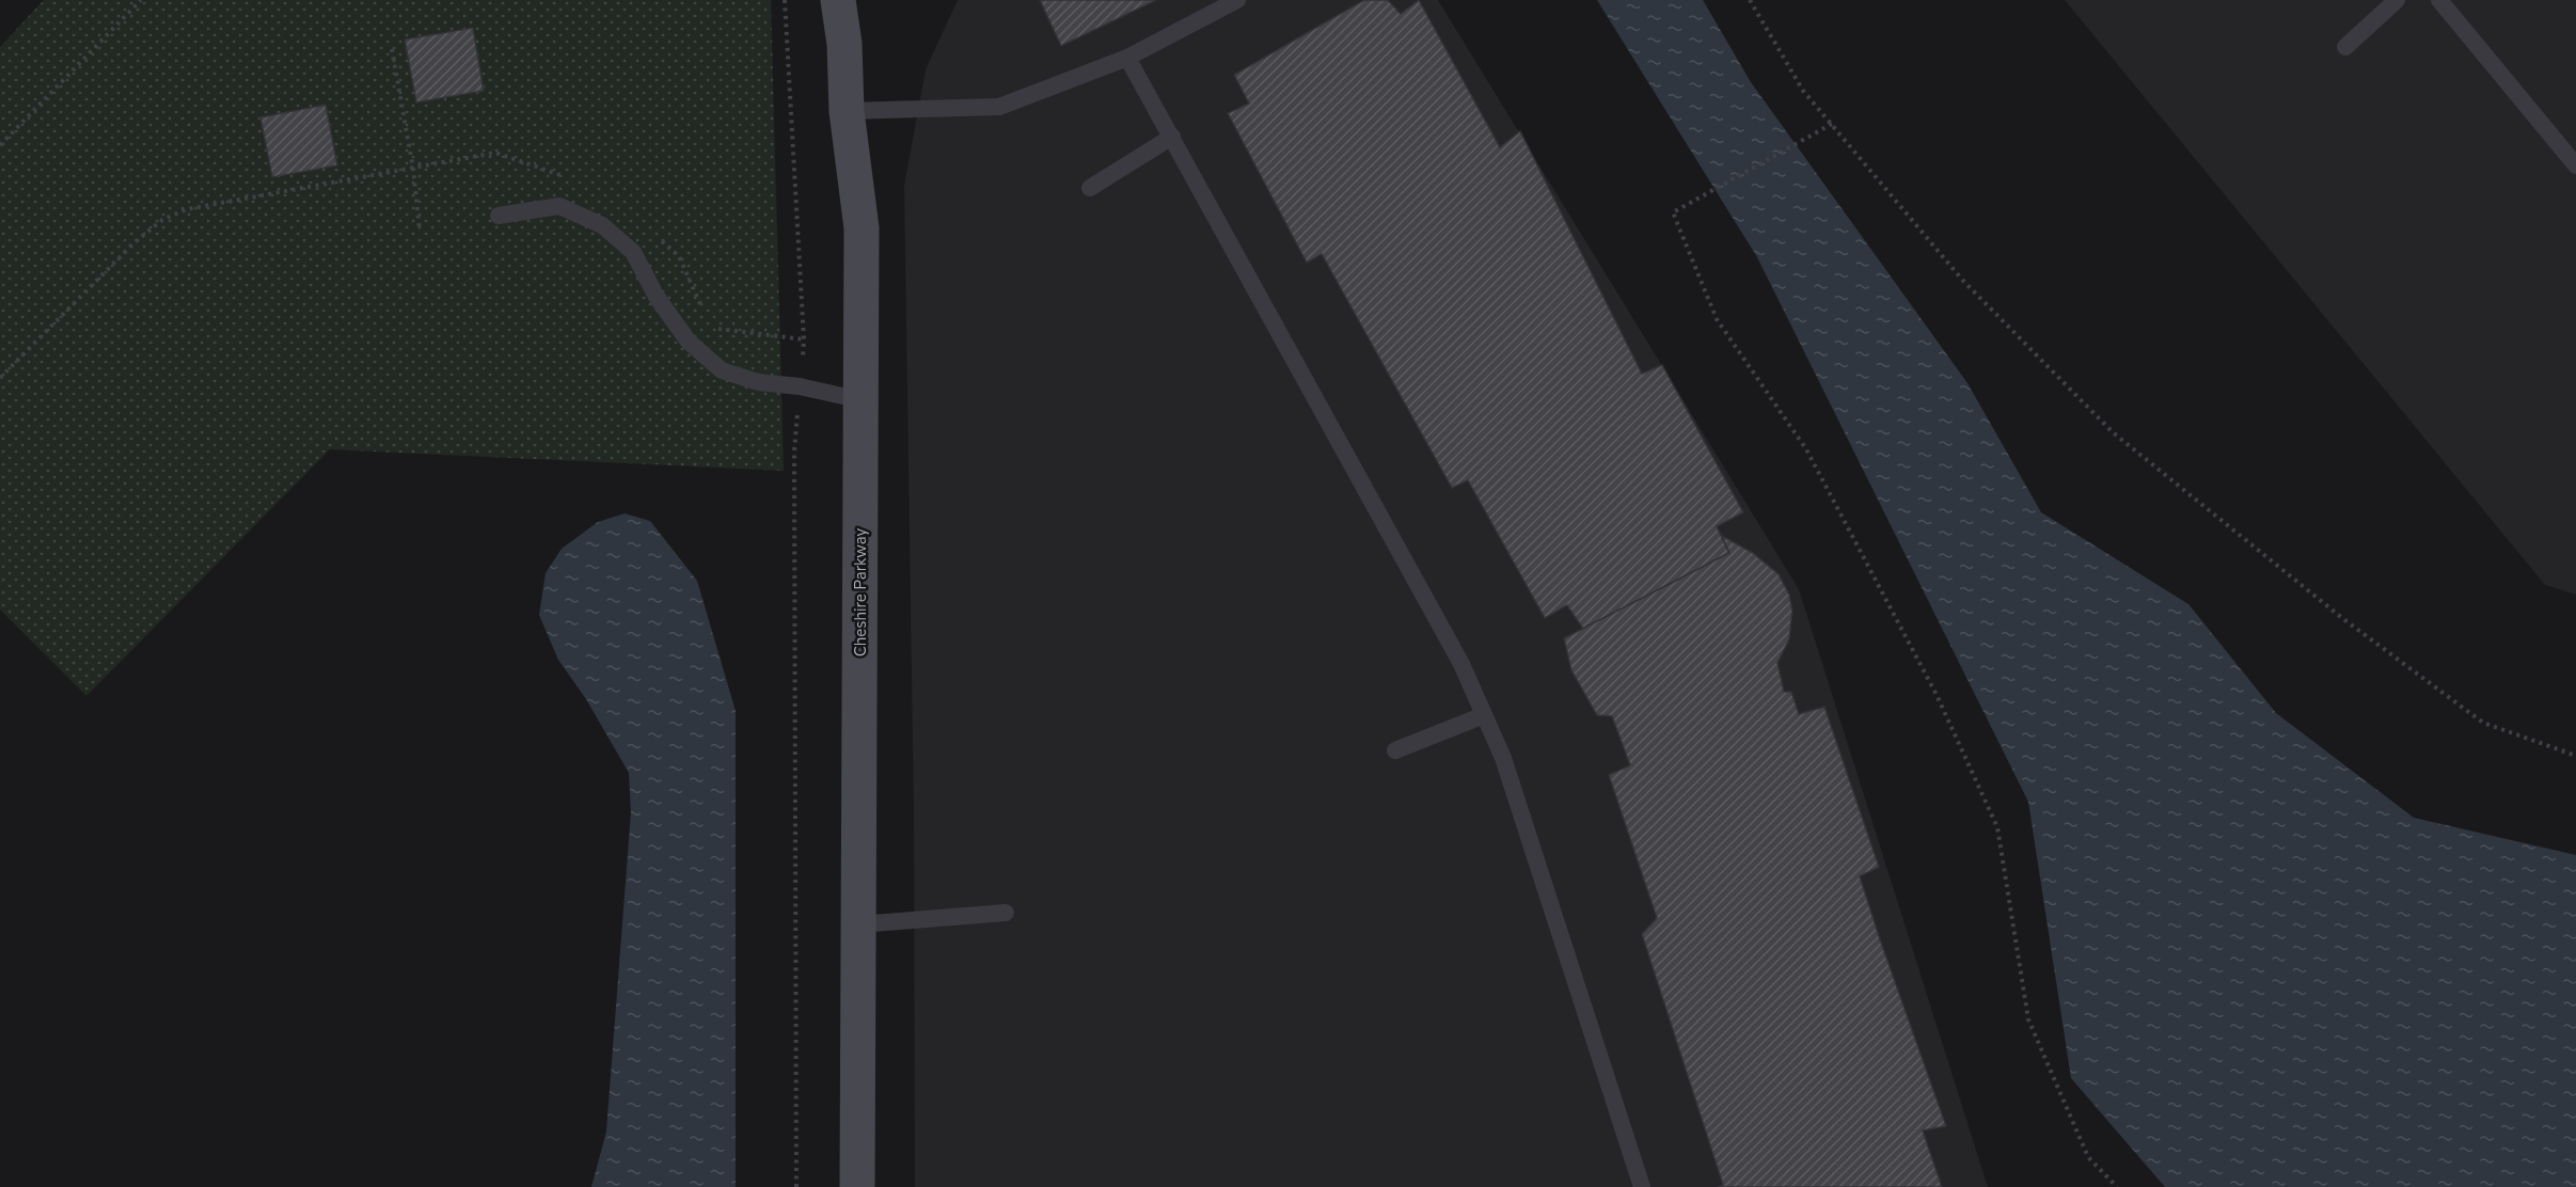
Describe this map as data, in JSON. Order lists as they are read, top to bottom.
{
  "streets": {
    "street": ["Cheshire Parkway"]
  }
}
